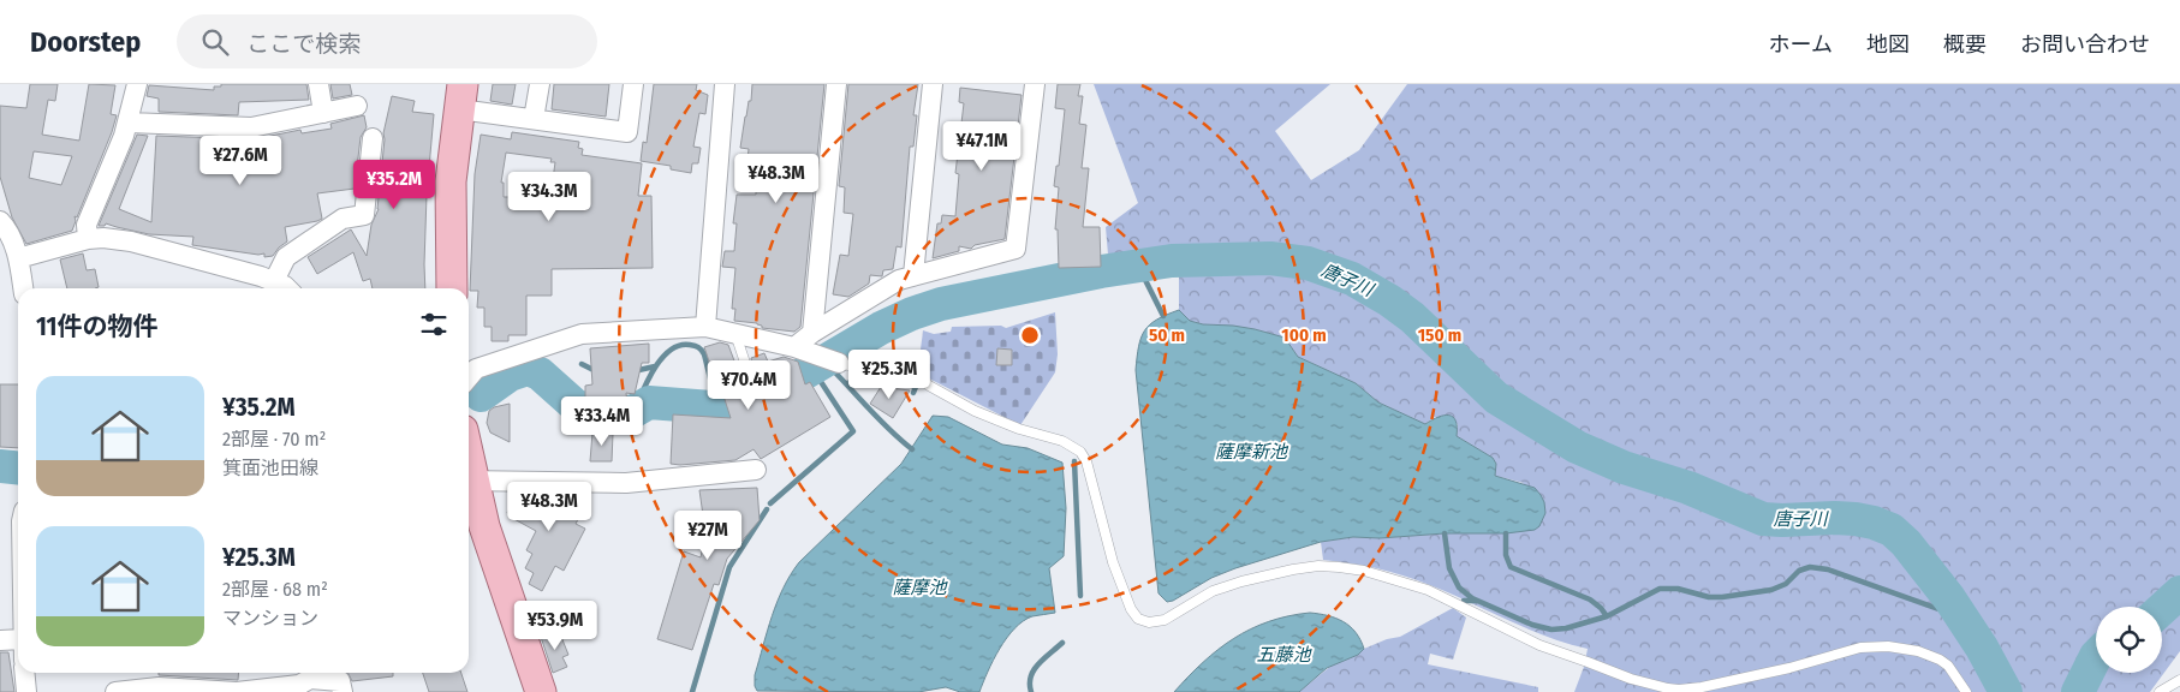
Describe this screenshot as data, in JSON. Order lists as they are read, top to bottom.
{
  "water": [
    "唐子川",
    "薩摩新池",
    "薩摩池",
    "五藤池"
  ],
  "page": {
    "header": "Doorstep",
    "search": "ここで検索",
    "nav": [
      "ホーム",
      "地図",
      "概要",
      "お問い合わせ"
    ],
    "price": [
      "¥47.1M",
      "¥27.6M",
      "¥48.3M",
      "¥35.2M",
      "¥34.3M",
      "¥25.3M",
      "¥70.4M",
      "¥33.4M",
      "¥48.3M",
      "¥27M",
      "¥53.9M"
    ],
    "heading": "11件の物件",
    "list": [
      {
        "name": "¥35.2M",
        "note": "2部屋 · 70 m² · 箕面池田線"
      },
      {
        "name": "¥25.3M",
        "note": "2部屋 · 68 m² · マンション"
      }
    ]
  },
  "rings": ["50 m", "100 m", "150 m"]
}
